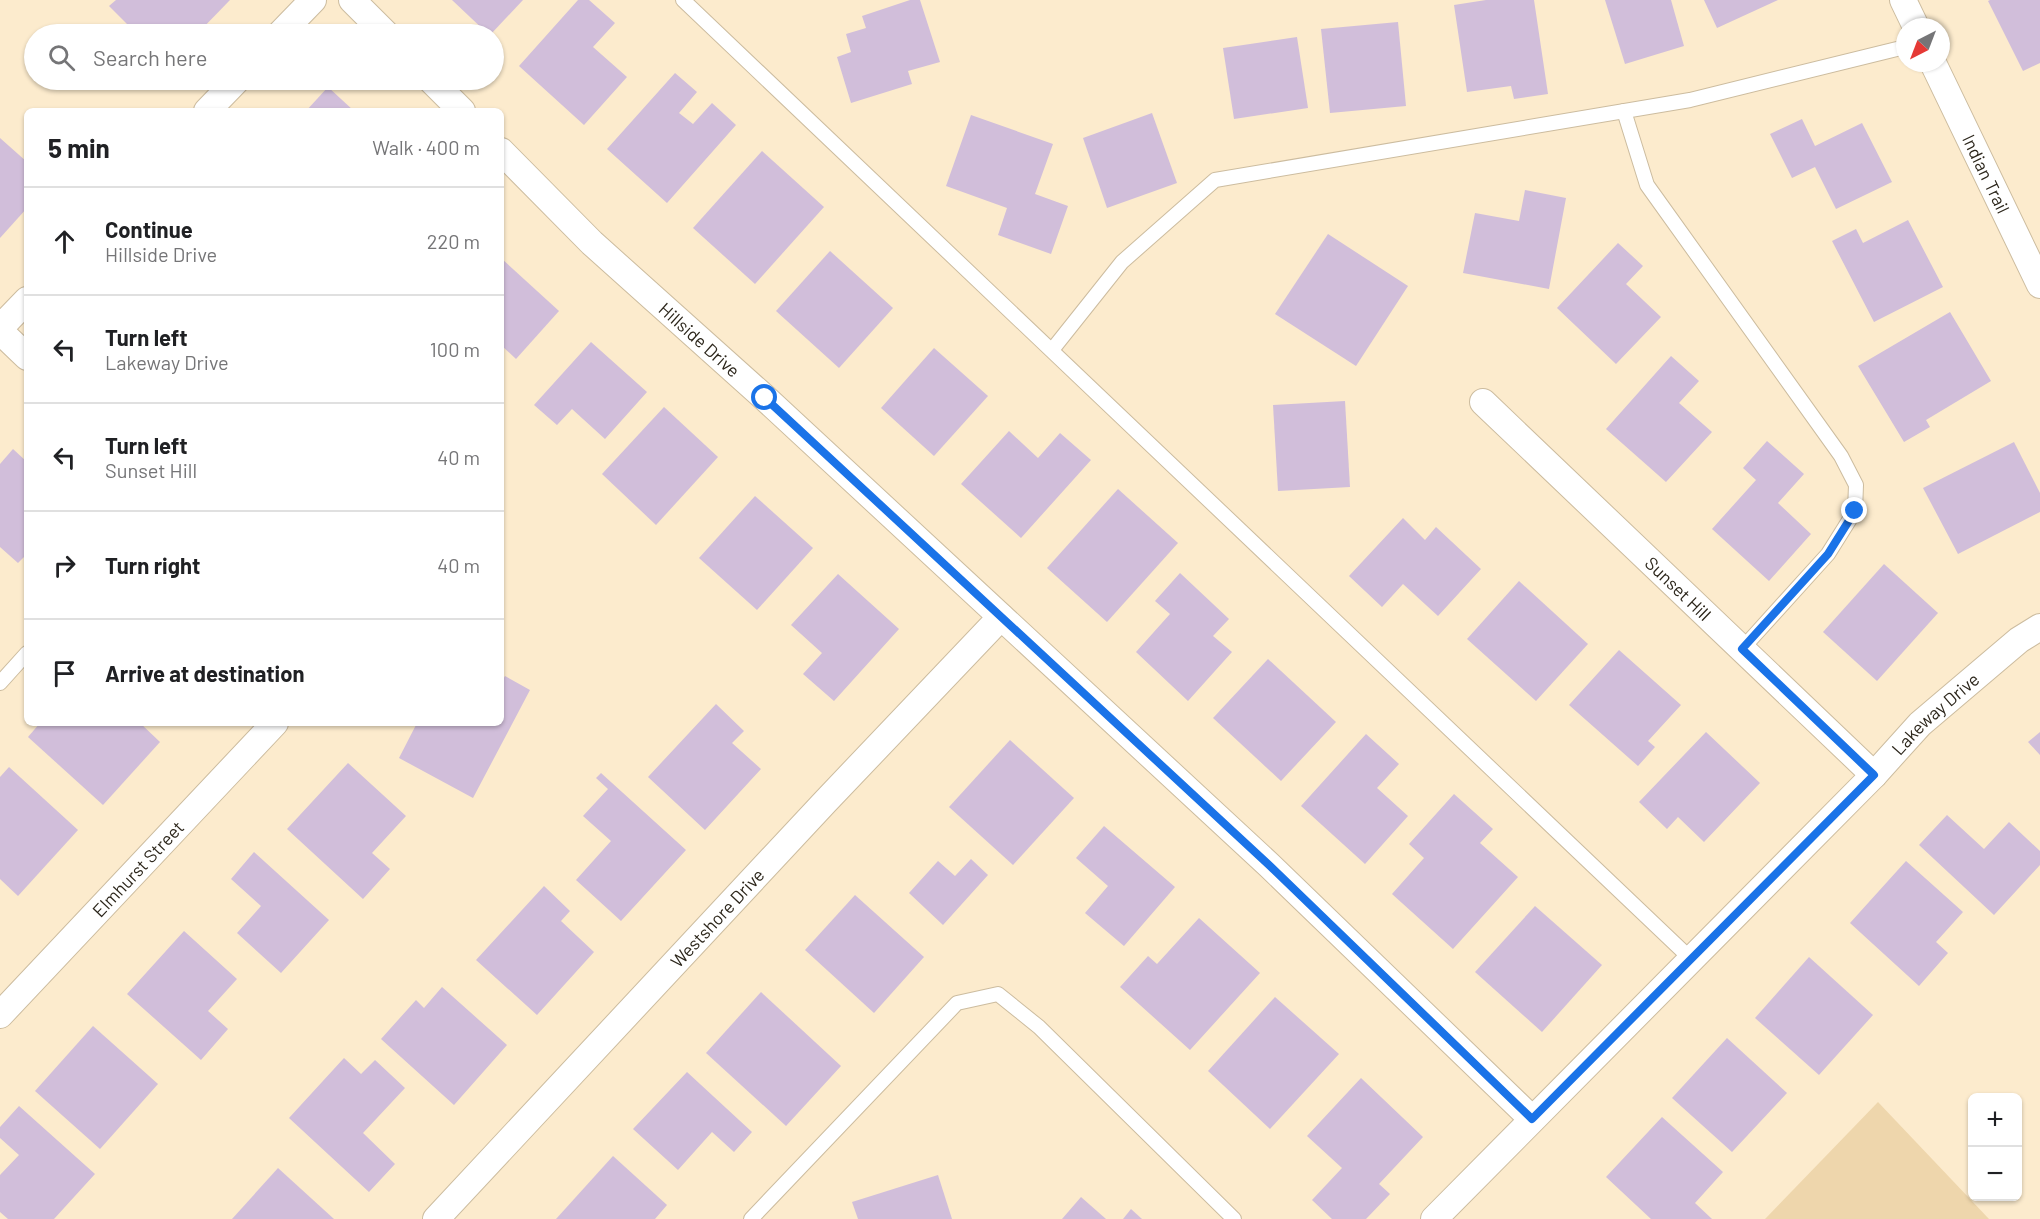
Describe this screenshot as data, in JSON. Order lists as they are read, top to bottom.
{
  "streets": {
    "street": [
      "Indian Trail",
      "Hillside Drive",
      "Sunset Hill",
      "Lakeway Drive",
      "Elmhurst Street",
      "Westshore Drive"
    ]
  },
  "crossings": [
    ["Hillside Drive", "Lakeway Drive"],
    ["Hillside Drive", "Westshore Drive"],
    ["Sunset Hill", "Lakeway Drive"]
  ],
  "north": "bottom left",
  "page": {
    "search": "Search here",
    "heading": ["5 min", "Walk · 400 m"],
    "list": [
      ["Continue", "Hillside Drive", "220 m"],
      ["Turn left", "Lakeway Drive", "100 m"],
      ["Turn left", "Sunset Hill", "40 m"],
      ["Turn right", "40 m"],
      "Arrive at destination"
    ],
    "map_buttons": ["+", "−"]
  }
}
